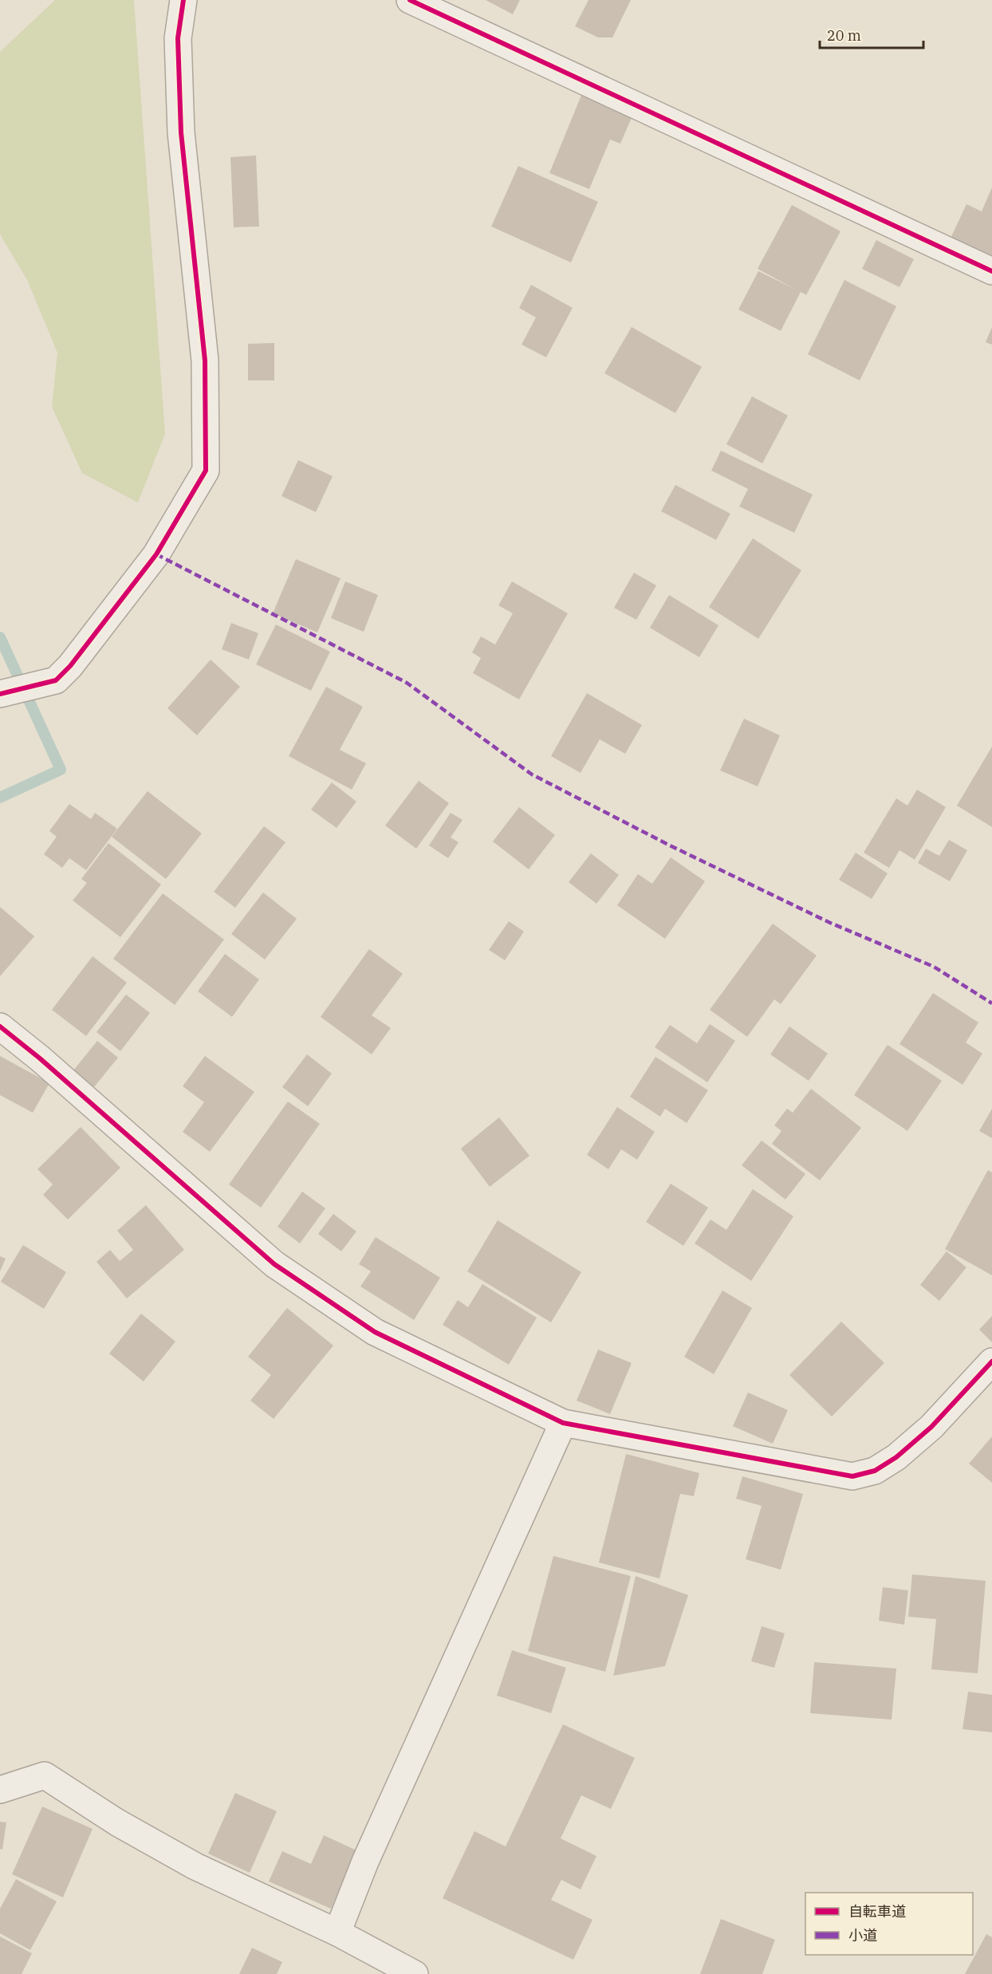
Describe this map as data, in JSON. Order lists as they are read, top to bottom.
{
  "legend": ["自転車道", "小道"],
  "scale_bar": "20 m"
}
